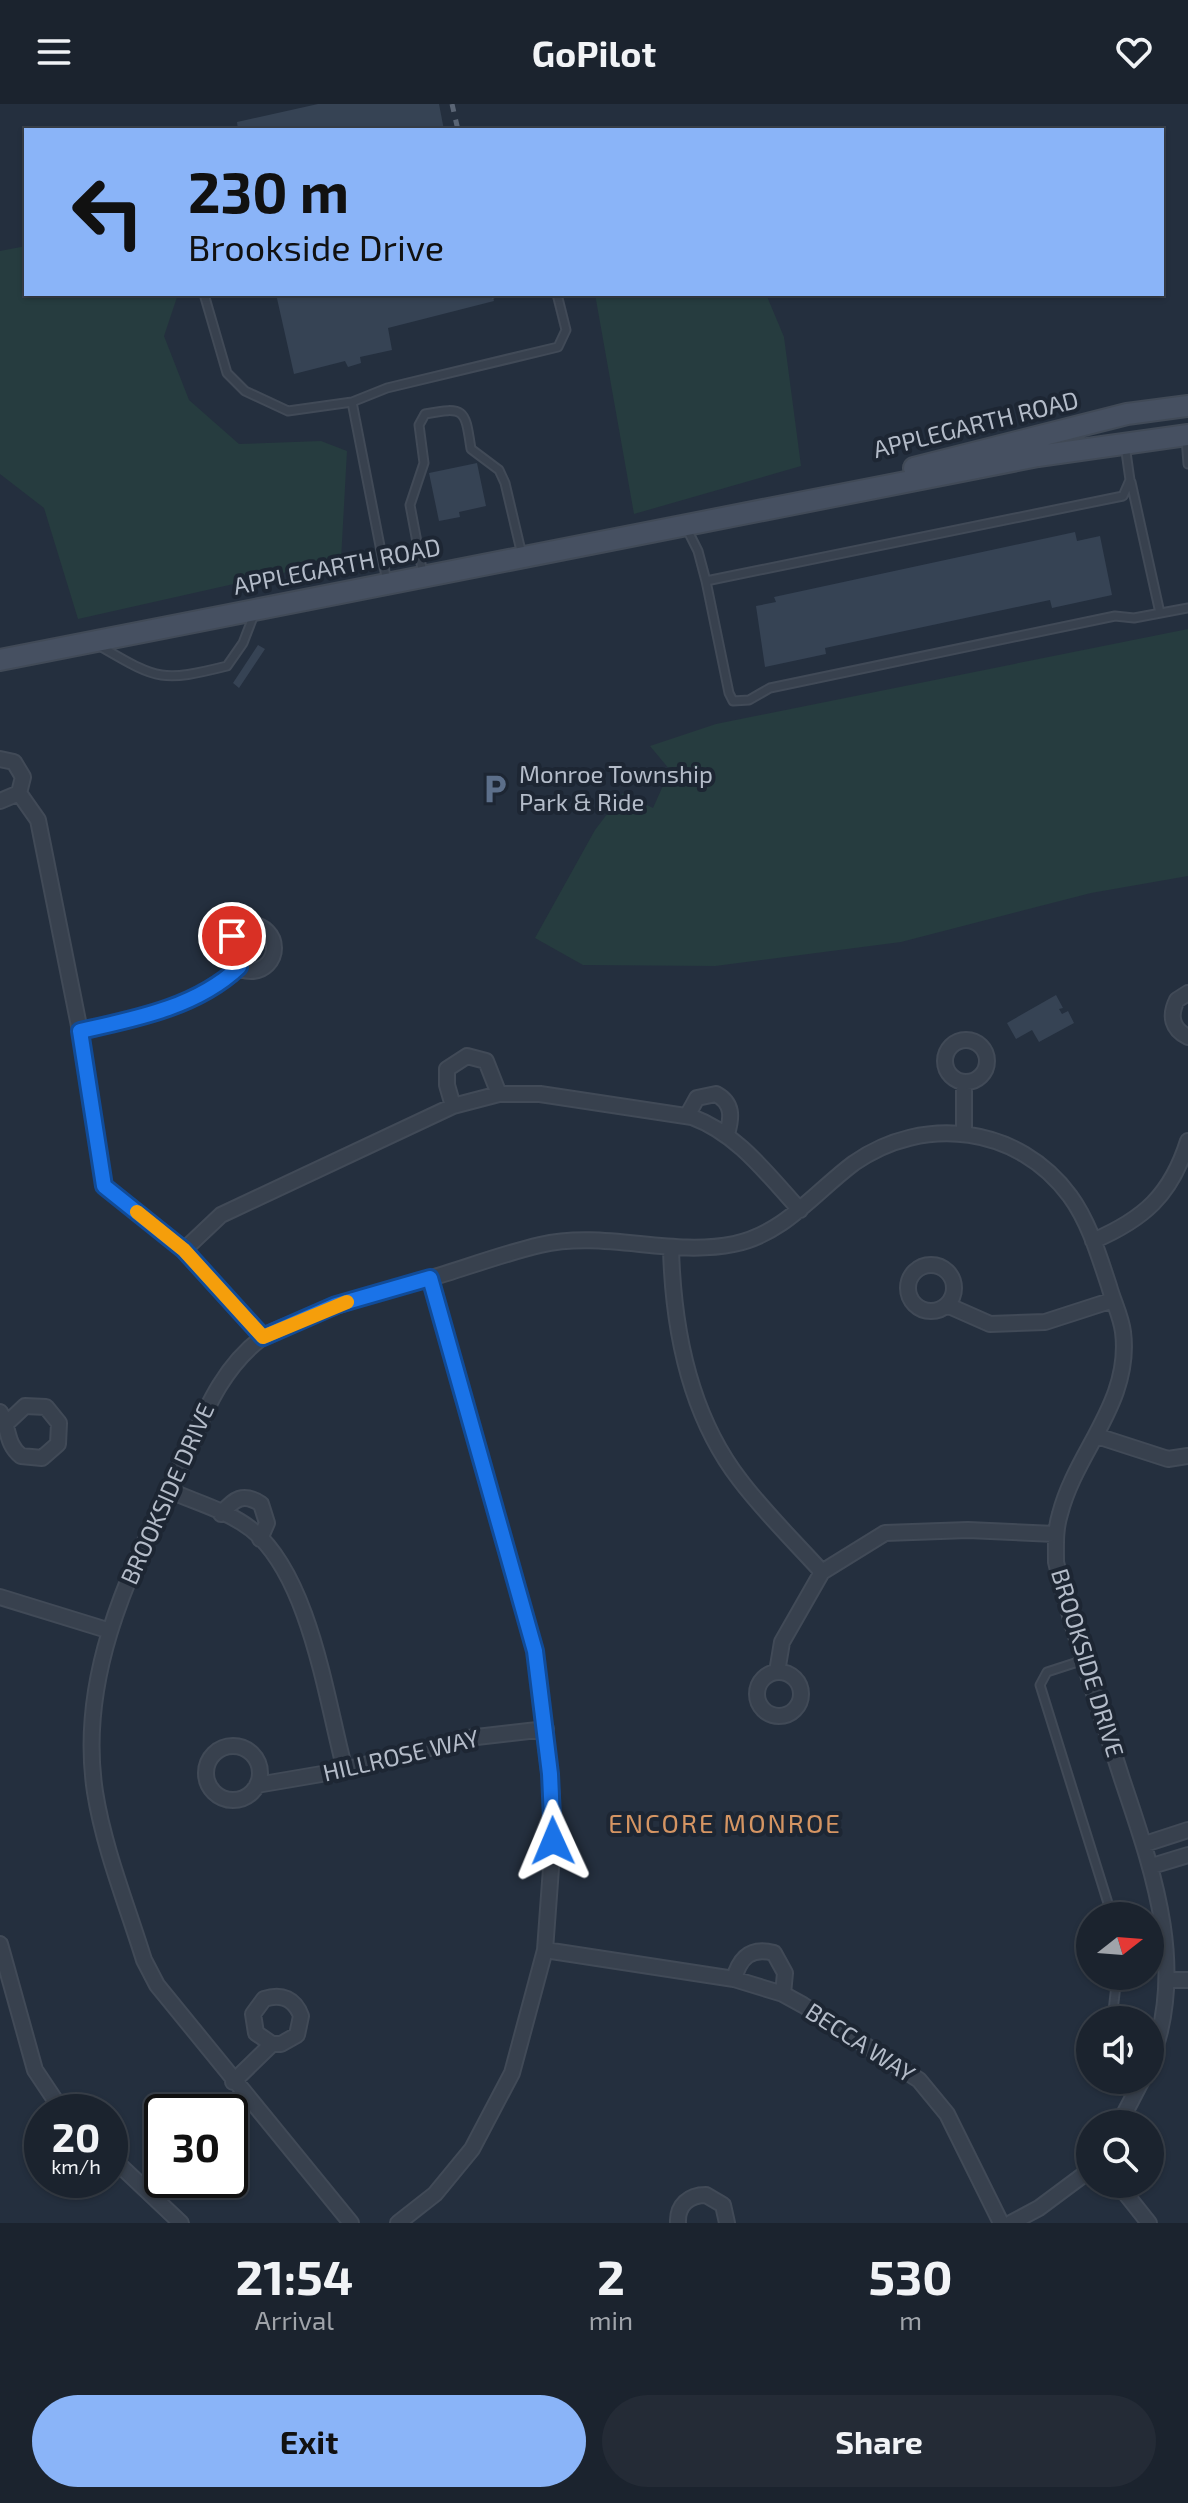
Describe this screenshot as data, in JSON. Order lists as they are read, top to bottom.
{
  "streets": {
    "main road": ["APPLEGARTH ROAD"],
    "street": ["BROOKSIDE DRIVE", "HILLROSE WAY", "BECCA WAY"]
  },
  "districts": ["ENCORE MONROE"],
  "places": {
    "parking": ["Monroe Township Park & Ride"]
  },
  "north": "right",
  "page": {
    "header": "GoPilot",
    "turn": ["230 m", "Brookside Drive"],
    "speed": "20 km/h",
    "limit": "30",
    "eta": [
      "21:54",
      "Arrival",
      "2",
      "min",
      "530",
      "m"
    ],
    "buttons": ["Exit", "Share"]
  }
}
